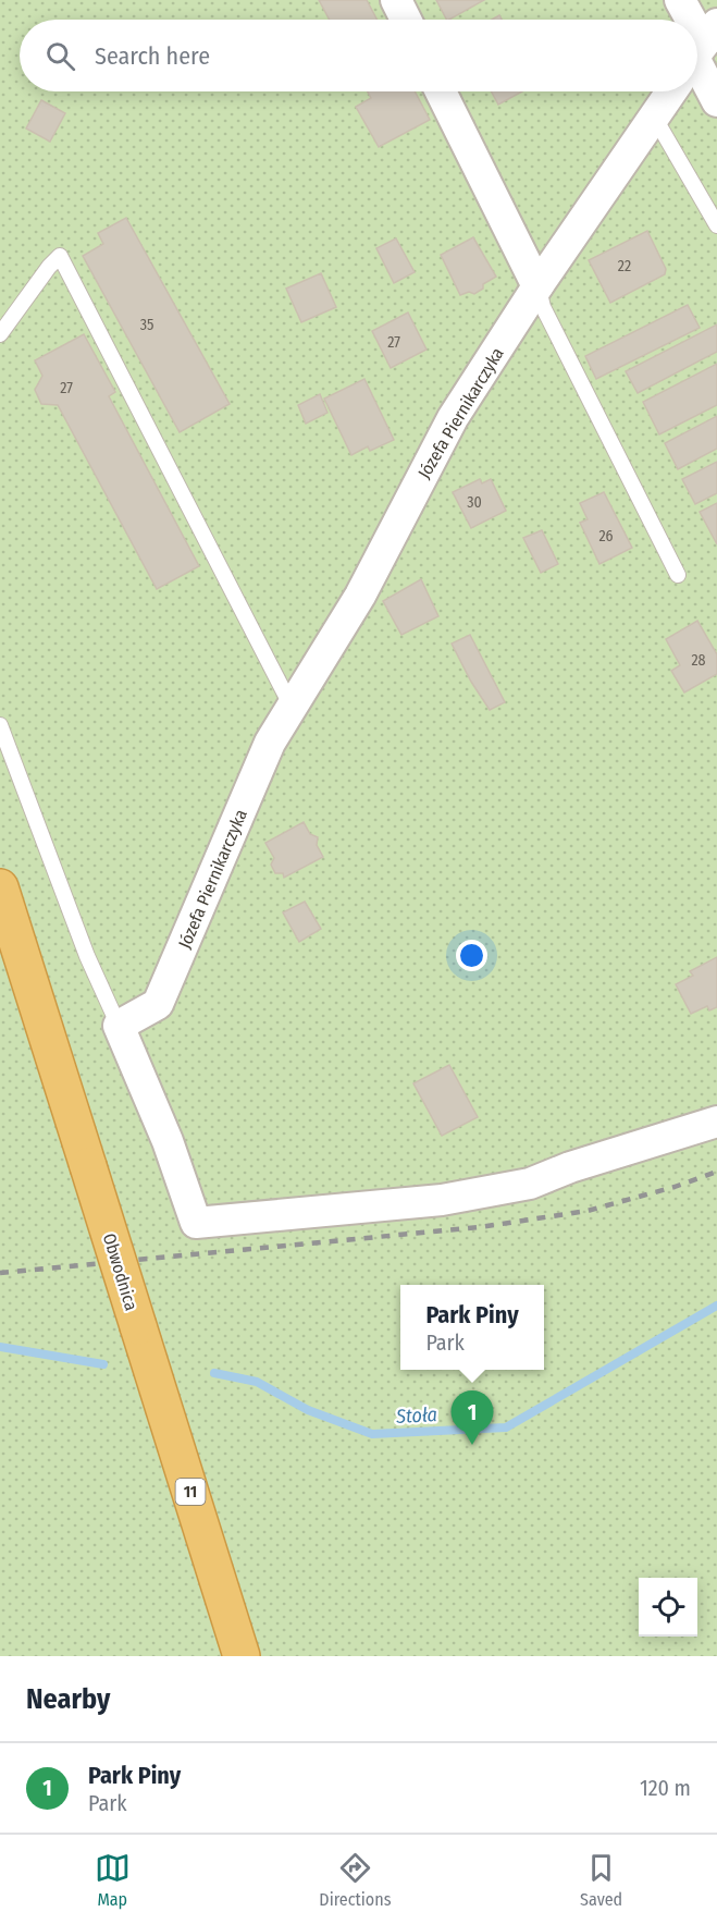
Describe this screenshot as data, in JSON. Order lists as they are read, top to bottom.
{
  "streets": {
    "highway": ["Obwodnica", "11"],
    "street": ["Józefa Piernikarczyka"]
  },
  "water": ["Stoła"],
  "house_numbers": [
    "22",
    "35",
    "27",
    "27",
    "30",
    "26",
    "28"
  ],
  "page": {
    "search": "Search here",
    "popup": ["Park Piny", "Park"],
    "pins": "1",
    "heading": "Nearby",
    "list": [
      {
        "mark": "1",
        "name": "Park Piny",
        "note": "Park",
        "value": "120 m"
      }
    ],
    "nav": ["Map", "Directions", "Saved"]
  }
}
